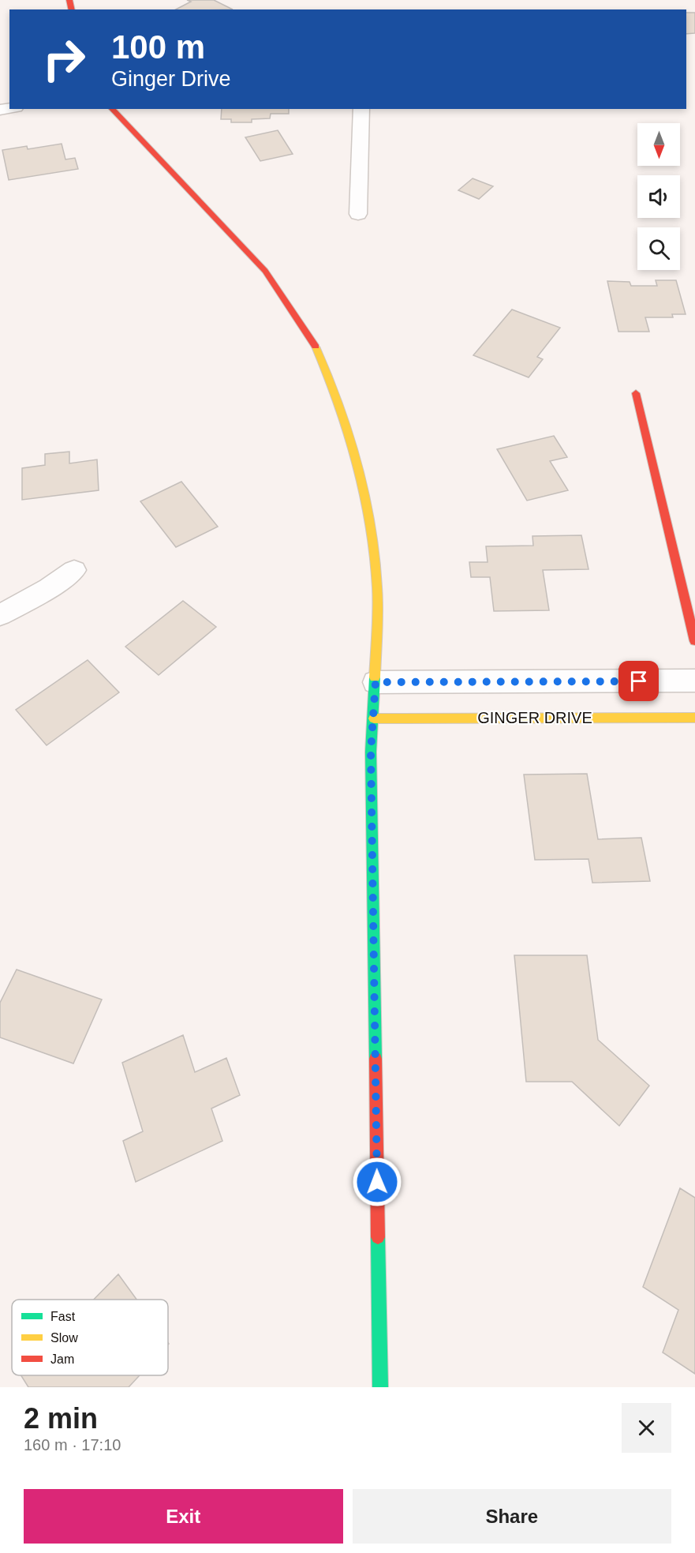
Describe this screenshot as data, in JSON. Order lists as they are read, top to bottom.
{
  "streets": {
    "street": ["GINGER DRIVE"]
  },
  "legend": ["Fast", "Slow", "Jam"],
  "north": "bottom",
  "page": {
    "turn": ["100 m", "Ginger Drive"],
    "heading": ["2 min", "160 m · 17:10"],
    "buttons": ["Exit", "Share"]
  }
}
